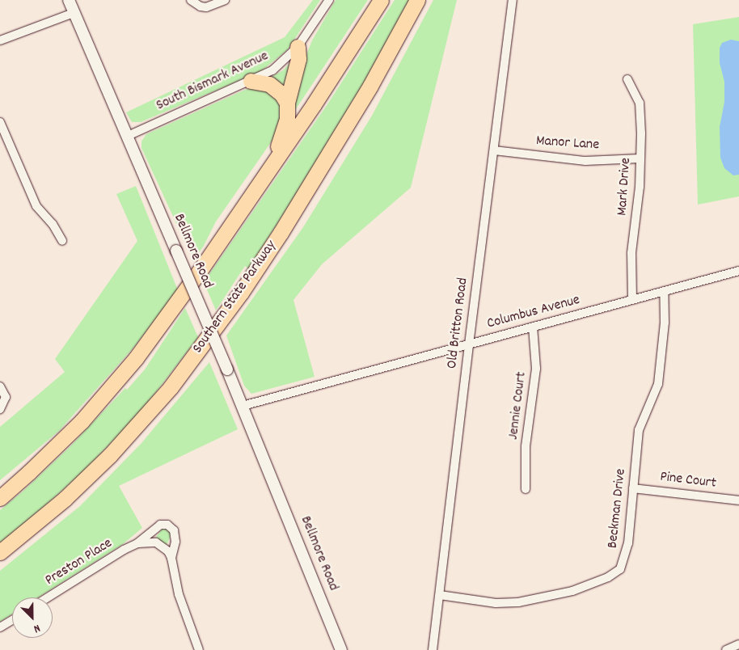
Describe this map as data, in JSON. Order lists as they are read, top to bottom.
{
  "streets": {
    "highway": ["Southern State Parkway"],
    "main road": ["Bellmore Road"],
    "street": [
      "South Bismark Avenue",
      "Manor Lane",
      "Mark Drive",
      "Columbus Avenue",
      "Old Britton Road",
      "Jennie Court",
      "Pine Court",
      "Beckman Drive",
      "Preston Place"
    ]
  },
  "crossings": [
    ["South Bismark Avenue", "Bellmore Road"],
    ["Manor Lane", "Mark Drive"],
    ["Manor Lane", "Old Britton Road"],
    ["Mark Drive", "Columbus Avenue"],
    ["Bellmore Road", "Columbus Avenue"],
    ["Columbus Avenue", "Old Britton Road"],
    ["Columbus Avenue", "Jennie Court"],
    ["Columbus Avenue", "Beckman Drive"],
    ["Old Britton Road", "Beckman Drive"],
    ["Pine Court", "Beckman Drive"]
  ],
  "north": "bottom right"
}
